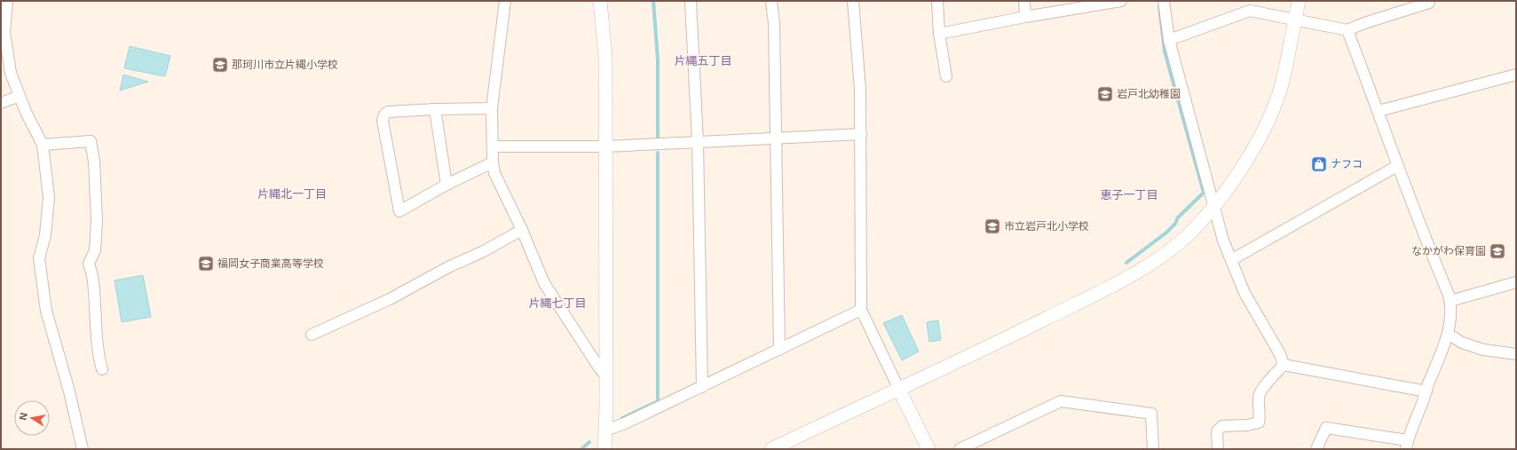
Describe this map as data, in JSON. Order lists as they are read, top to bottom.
{
  "districts": [
    "片縄五丁目",
    "片縄北一丁目",
    "恵子一丁目",
    "片縄七丁目"
  ],
  "places": {
    "school or university": [
      "那珂川市立片縄小学校",
      "岩戸北幼稚園",
      "市立岩戸北小学校",
      "なかがわ保育園",
      "福岡女子商業高等学校"
    ],
    "shop": ["ナフコ"]
  },
  "north": "left"
}
